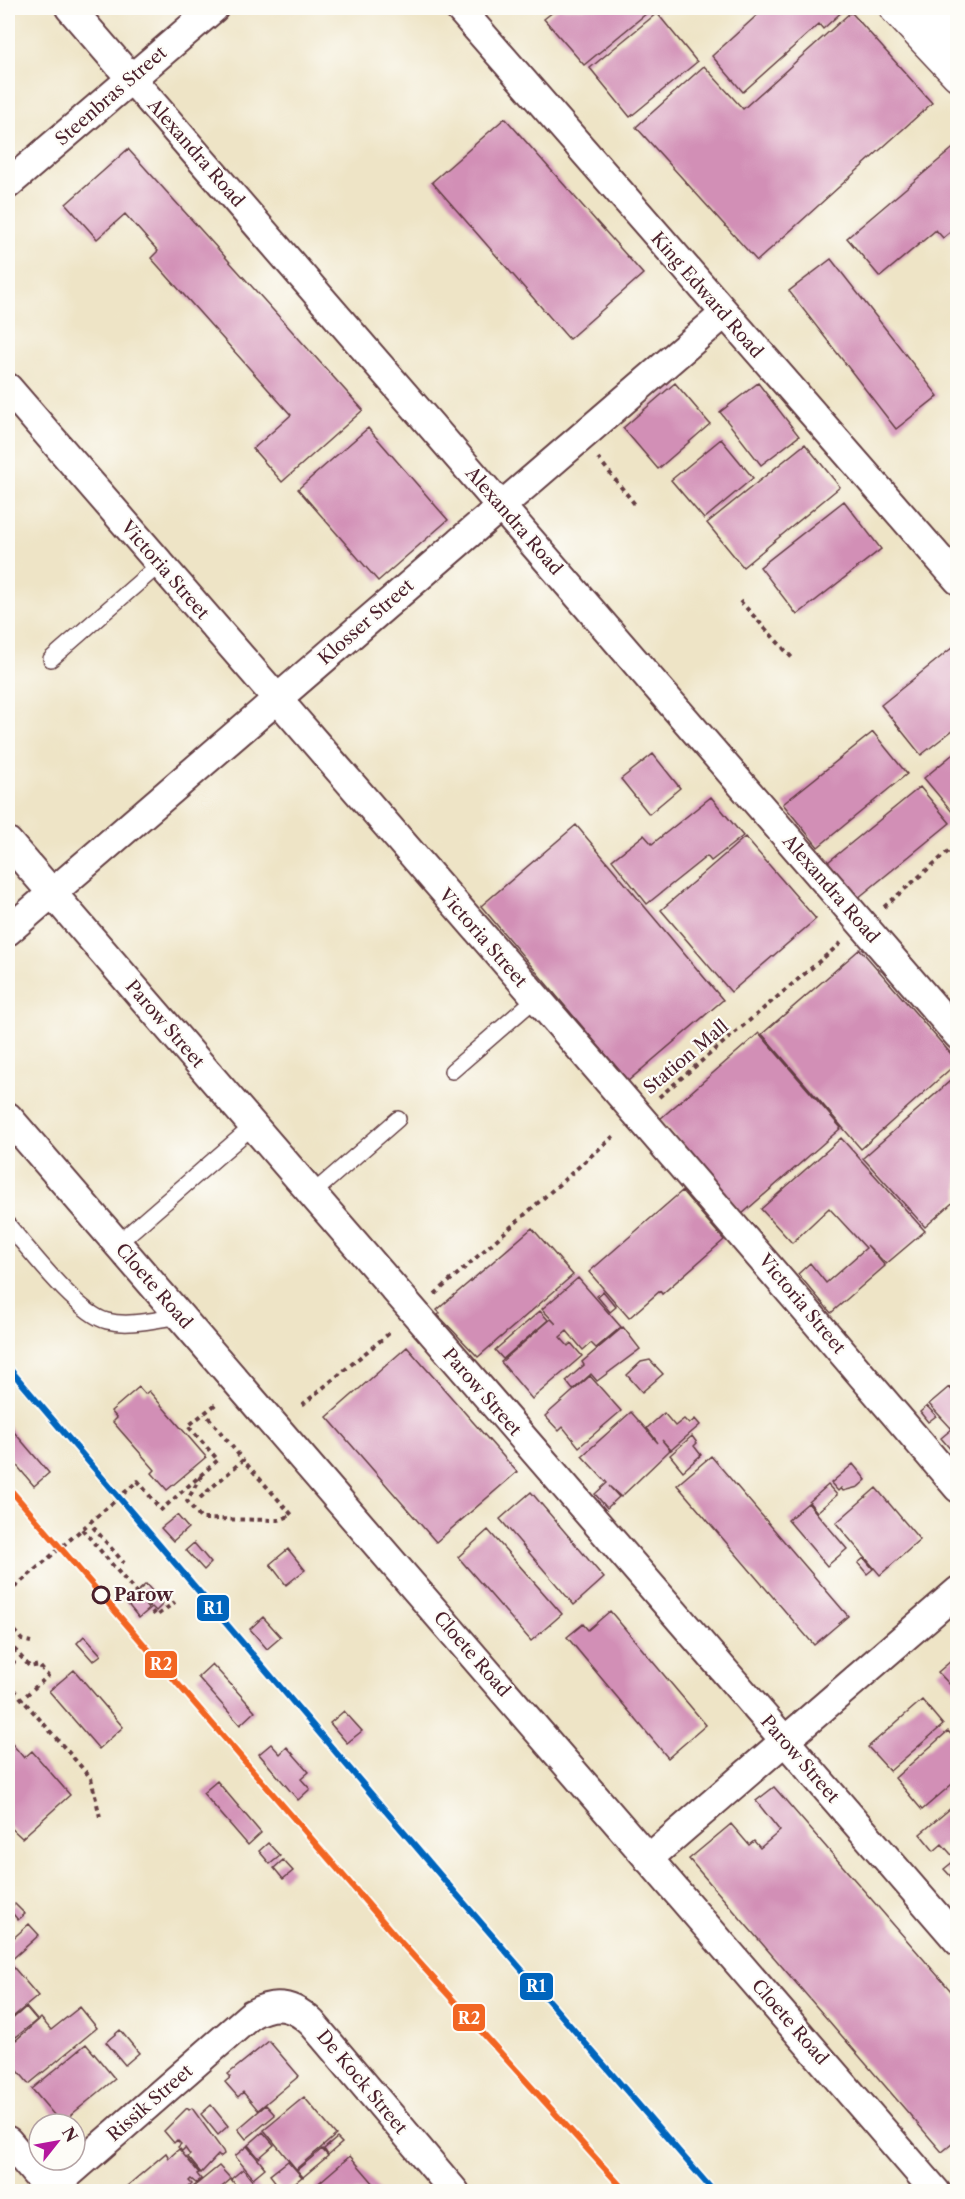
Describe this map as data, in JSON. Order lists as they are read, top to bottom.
{
  "streets": {
    "street": [
      "Steenbras Street",
      "Alexandra Road",
      "King Edward Road",
      "Victoria Street",
      "Klosser Street",
      "Parow Street",
      "Cloete Road",
      "De Kock Street",
      "Rissik Street"
    ],
    "path": ["Station Mall"]
  },
  "crossings": [
    ["Steenbras Street", "Alexandra Road"],
    ["Alexandra Road", "Klosser Street"],
    ["Alexandra Road", "Station Mall"],
    ["King Edward Road", "Klosser Street"],
    ["Victoria Street", "Klosser Street"],
    ["Victoria Street", "Station Mall"],
    ["Klosser Street", "Parow Street"],
    ["De Kock Street", "Rissik Street"]
  ],
  "places": ["Parow"],
  "lines": ["transit line R1", "transit line R2"],
  "north": "top right"
}
